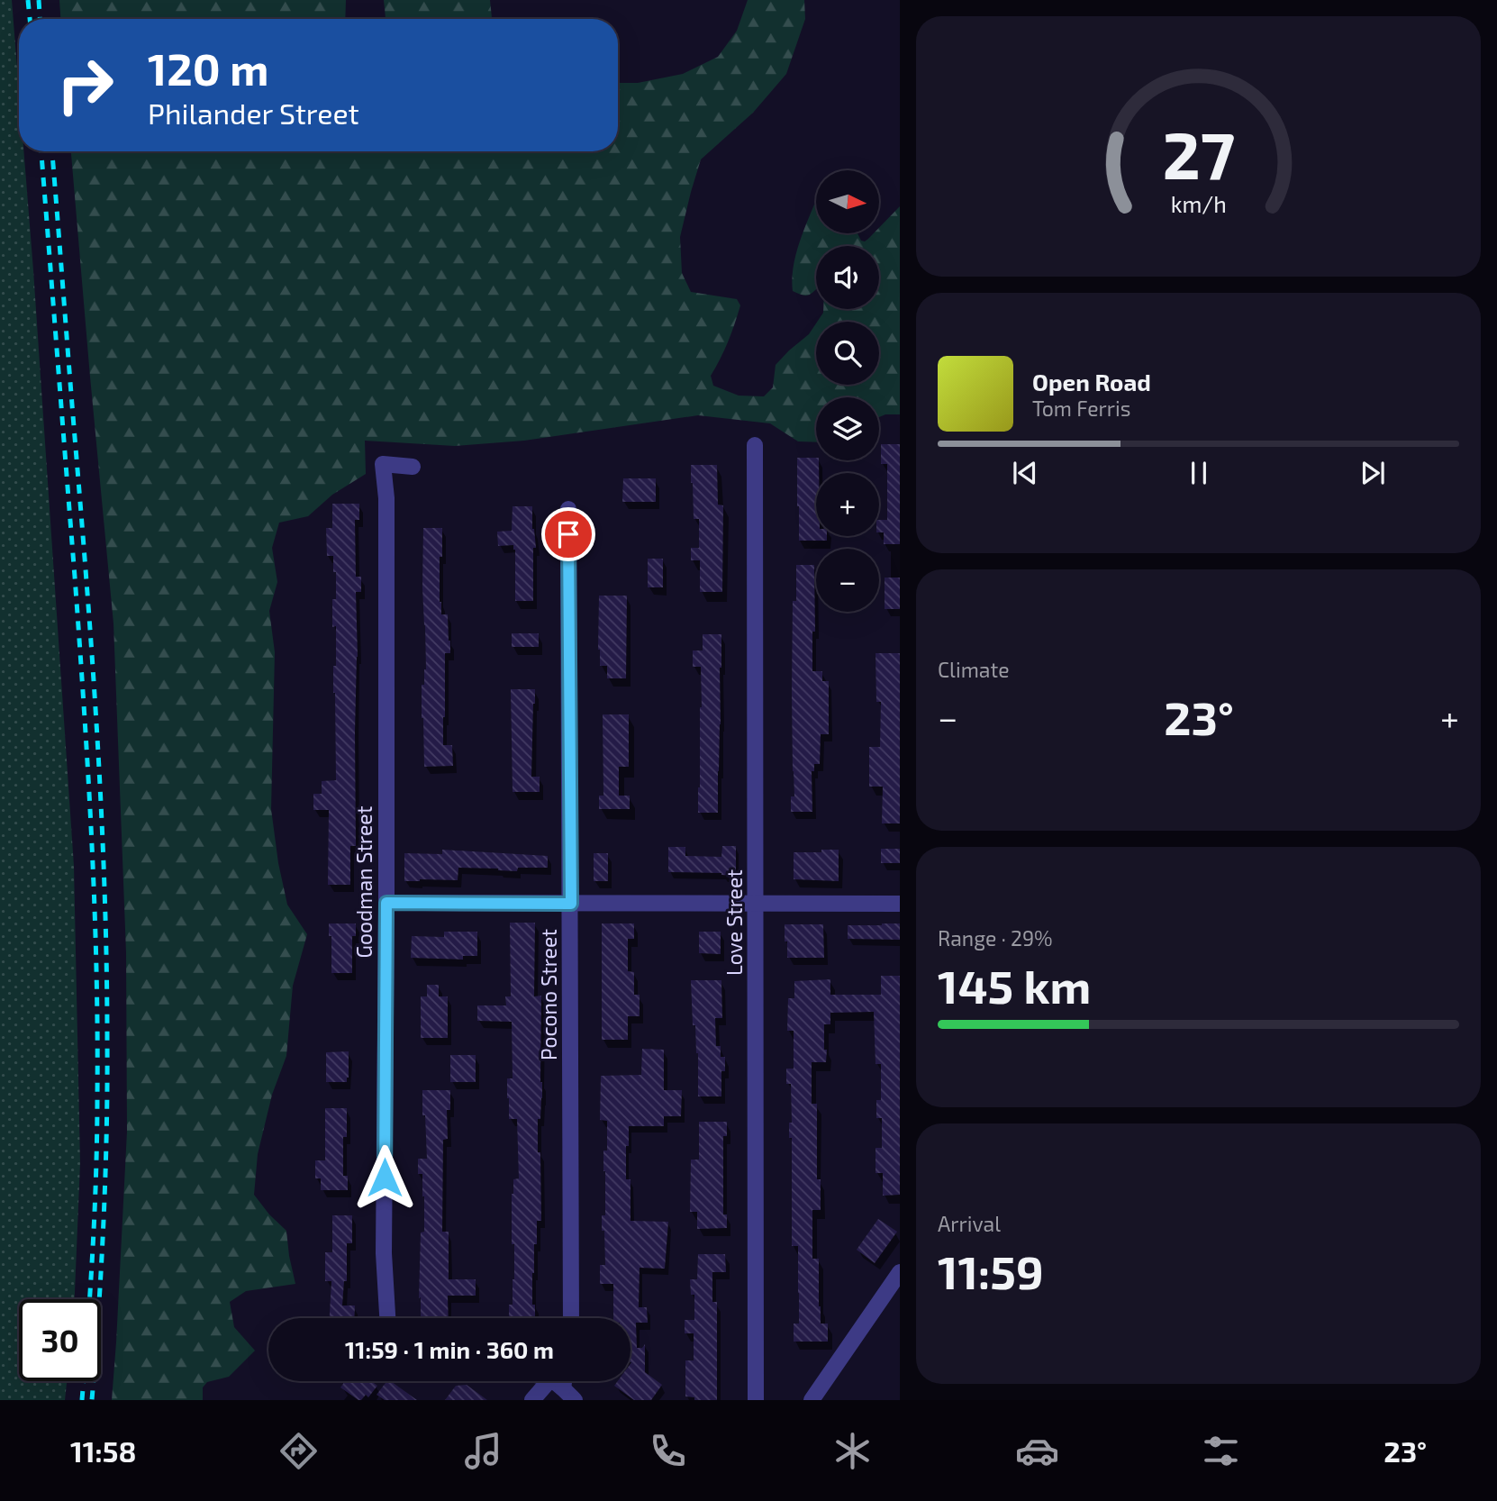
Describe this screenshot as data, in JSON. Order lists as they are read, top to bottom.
{
  "streets": {
    "street": ["Goodman Street", "Love Street", "Pocono Street"]
  },
  "north": "right",
  "page": {
    "turn": ["120 m", "Philander Street"],
    "map_buttons": ["+", "−"],
    "song": ["Open Road", "Tom Ferris"],
    "tile": [
      "Climate",
      ["Range · 29%", "145 km"],
      ["Arrival", "11:59"]
    ],
    "heat": ["−", "23°", "+"],
    "limit": "30",
    "trip": "11:59 · 1 min · 360 m",
    "tabs": ["11:58", "23°"],
    "gauge": ["27", "km/h"]
  }
}
